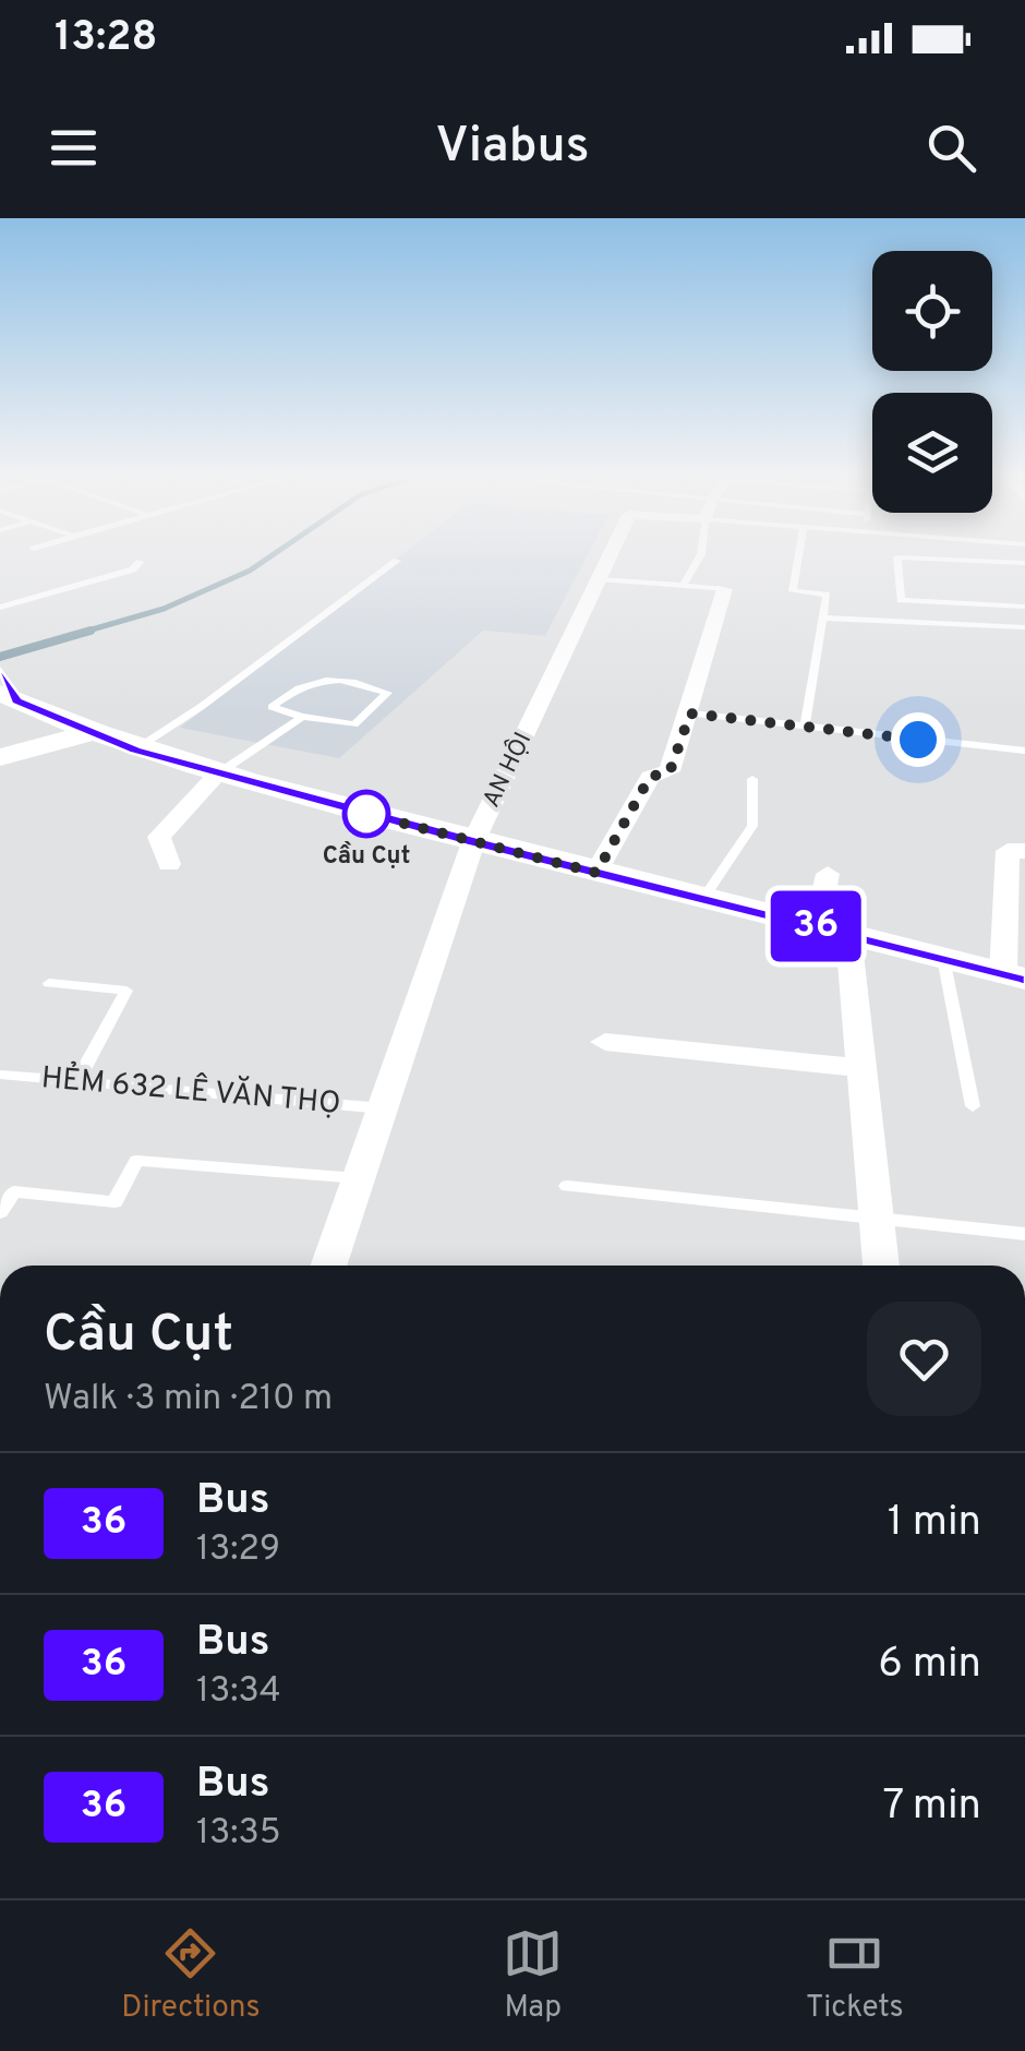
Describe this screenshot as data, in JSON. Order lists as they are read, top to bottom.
{
  "streets": {
    "street": ["AN HỘI"],
    "lane": ["HẺM 632 LÊ VĂN THỌ"]
  },
  "crossings": [
    ["AN HỘI", "HẺM 632 LÊ VĂN THỌ"]
  ],
  "places": ["Cầu Cụt"],
  "lines": ["bus line 36"],
  "page": {
    "status": "13:28",
    "header": "Viabus",
    "on_map": "36",
    "heading": ["Cầu Cụt", "Walk · 3 min · 210 m"],
    "list": [
      {
        "mark": "36",
        "name": "Bus",
        "note": "13:29",
        "value": "1 min"
      },
      {
        "mark": "36",
        "name": "Bus",
        "note": "13:34",
        "value": "6 min"
      },
      {
        "mark": "36",
        "name": "Bus",
        "note": "13:35",
        "value": "7 min"
      }
    ],
    "tabs": ["Directions", "Map", "Tickets"]
  }
}
